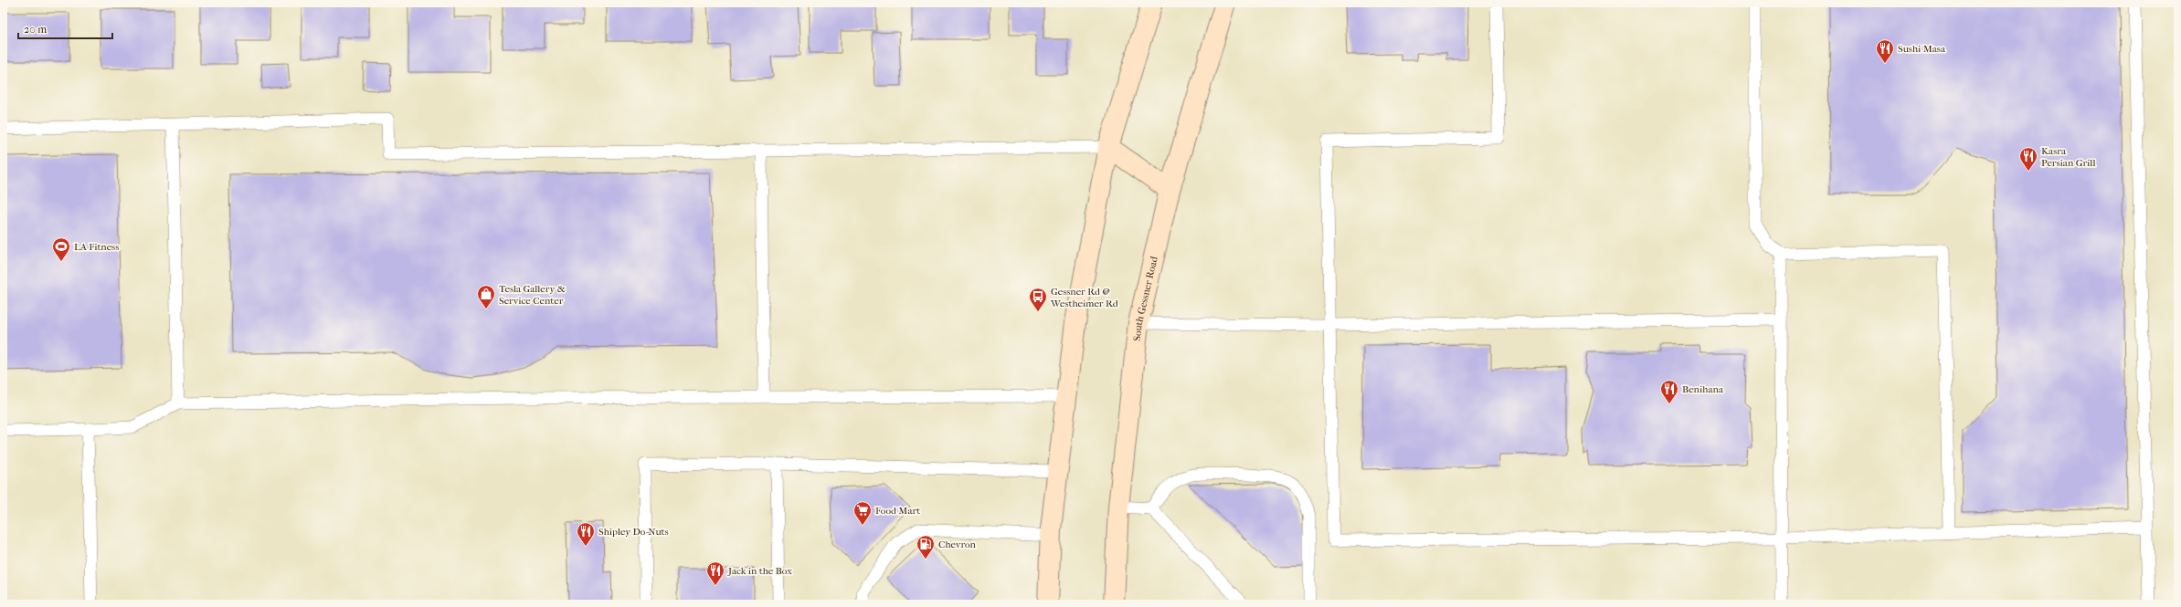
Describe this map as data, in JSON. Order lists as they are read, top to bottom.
{
  "streets": {
    "main road": ["South Gessner Road"]
  },
  "places": {
    "restaurant": [
      "Sushi Masa",
      "Kasra Persian Grill",
      "Benihana",
      "Shipley Do-Nuts",
      "Jack in the Box"
    ],
    "sports": ["LA Fitness"],
    "shop": ["Tesla Gallery & Service Center"],
    "bus stop": ["Gessner Rd @ Westheimer Rd"],
    "supermarket": ["Food Mart"],
    "fuel station": ["Chevron"]
  },
  "scale_bar": "20 m"
}
